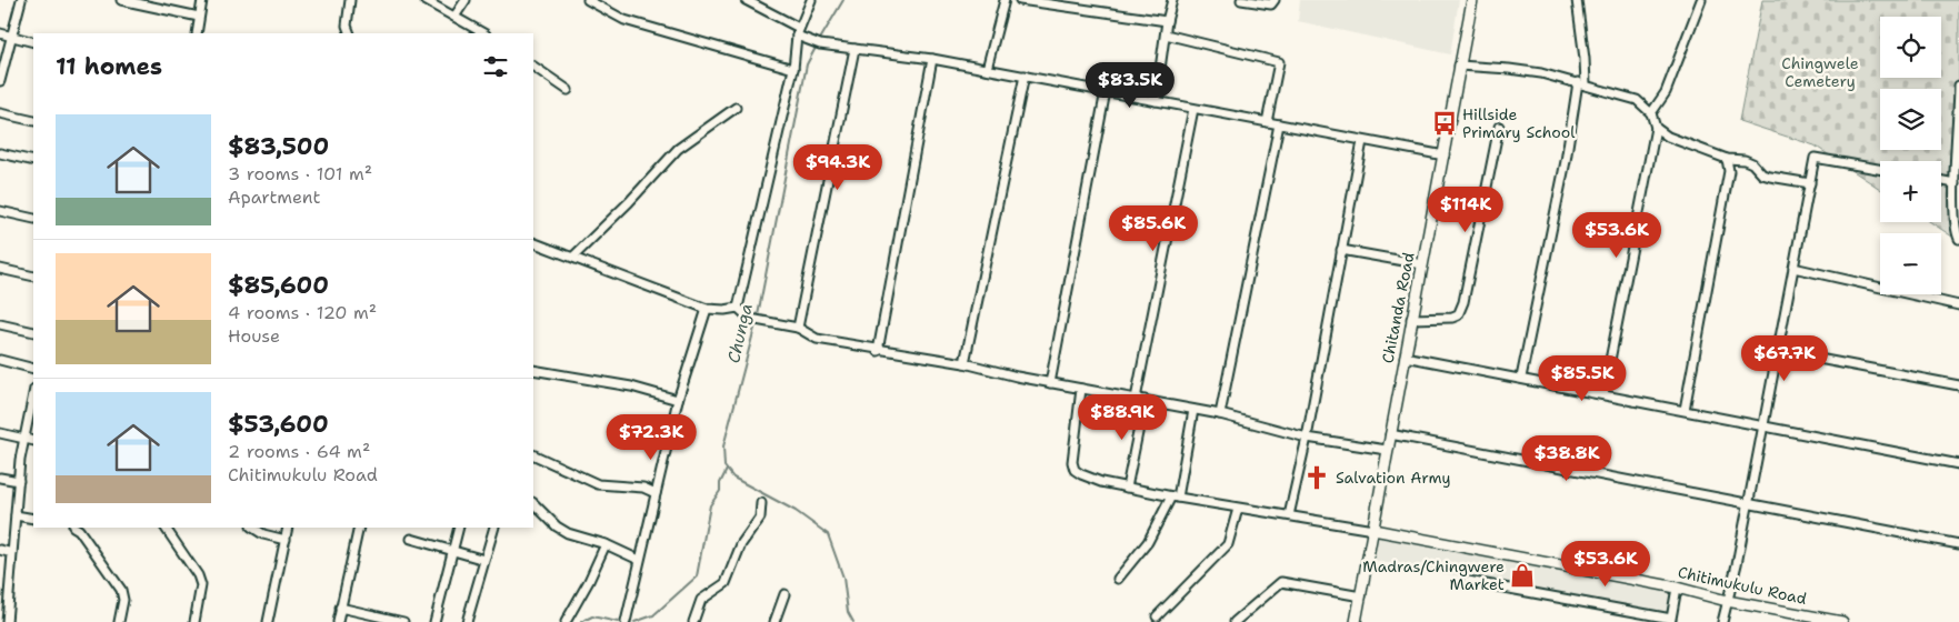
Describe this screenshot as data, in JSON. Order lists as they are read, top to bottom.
{
  "streets": {
    "street": ["Chitanda Road", "Chitimukulu Road"]
  },
  "crossings": [
    ["Chitanda Road", "Chitimukulu Road"]
  ],
  "water": ["Chunga"],
  "parks": ["Chingwele Cemetery"],
  "places": {
    "bus stop": ["Hillside Primary School"],
    "church": ["Salvation Army"],
    "shop": ["Madras/Chingwere Market"]
  },
  "page": {
    "map_buttons": ["+", "−"],
    "heading": "11 homes",
    "price": [
      "$83.5K",
      "$94.3K",
      "$114K",
      "$85.6K",
      "$53.6K",
      "$67.7K",
      "$85.5K",
      "$88.9K",
      "$72.3K",
      "$38.8K",
      "$53.6K"
    ],
    "list": [
      {
        "name": "$83,500",
        "note": "3 rooms · 101 m² · Apartment"
      },
      {
        "name": "$85,600",
        "note": "4 rooms · 120 m² · House"
      },
      {
        "name": "$53,600",
        "note": "2 rooms · 64 m² · Chitimukulu Road"
      }
    ]
  }
}
